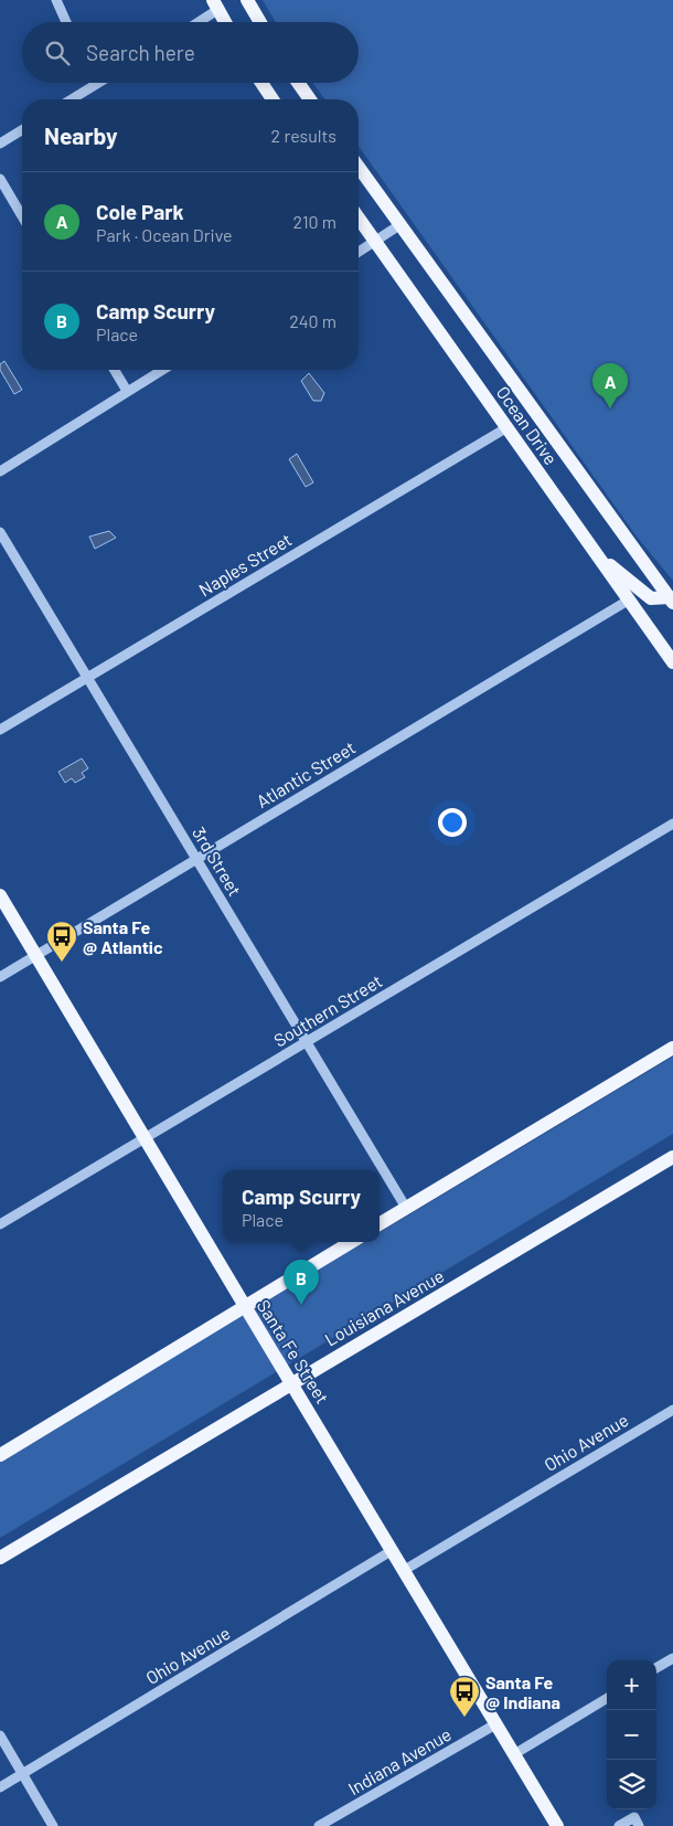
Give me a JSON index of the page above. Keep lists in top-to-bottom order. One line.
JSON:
{"streets":{"main road":["Ocean Drive","Louisiana Avenue","Santa Fe Street"],"street":["Naples Street","Atlantic Street","3rd Street","Southern Street","Ohio Avenue","Indiana Avenue"]},"crossings":[["Ocean Drive","Naples Street"],["Ocean Drive","Atlantic Street"],["Naples Street","3rd Street"],["Atlantic Street","3rd Street"],["Atlantic Street","Santa Fe Street"],["3rd Street","Southern Street"],["Southern Street","Santa Fe Street"],["Louisiana Avenue","Santa Fe Street"],["Santa Fe Street","Ohio Avenue"],["Santa Fe Street","Indiana Avenue"]],"places":{"bus stop":["Santa Fe @ Atlantic","Santa Fe @ Indiana"]},"page":{"search":"Search here","heading":["Nearby","2 results"],"list":[{"mark":"A","name":"Cole Park","note":"Park · Ocean Drive","value":"210 m"},{"mark":"B","name":"Camp Scurry","note":"Place","value":"240 m"}],"pins":["A","B"],"popup":["Camp Scurry","Place"],"map_buttons":["+","−"]}}
